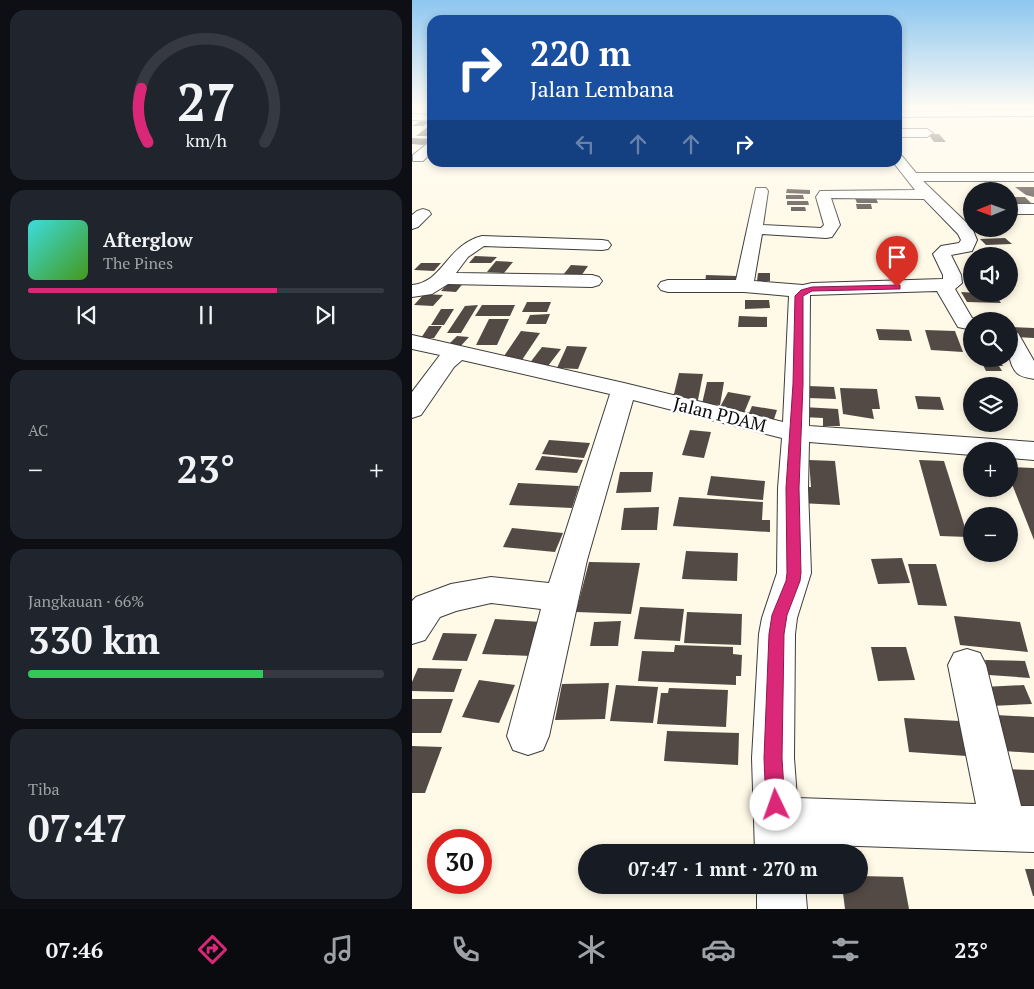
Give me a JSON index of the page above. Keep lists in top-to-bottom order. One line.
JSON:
{"streets":{"street":["Jalan PDAM"]},"north":"left","page":{"turn":["220 m","Jalan Lembana"],"map_buttons":["+","−"],"song":["Afterglow","The Pines"],"tile":["AC",["Jangkauan · 66%","330 km"],["Tiba","07:47"]],"heat":["−","23°","+"],"limit":"30","trip":"07:47 · 1 mnt · 270 m","tabs":["07:46","23°"],"gauge":["27","km/h"]}}
